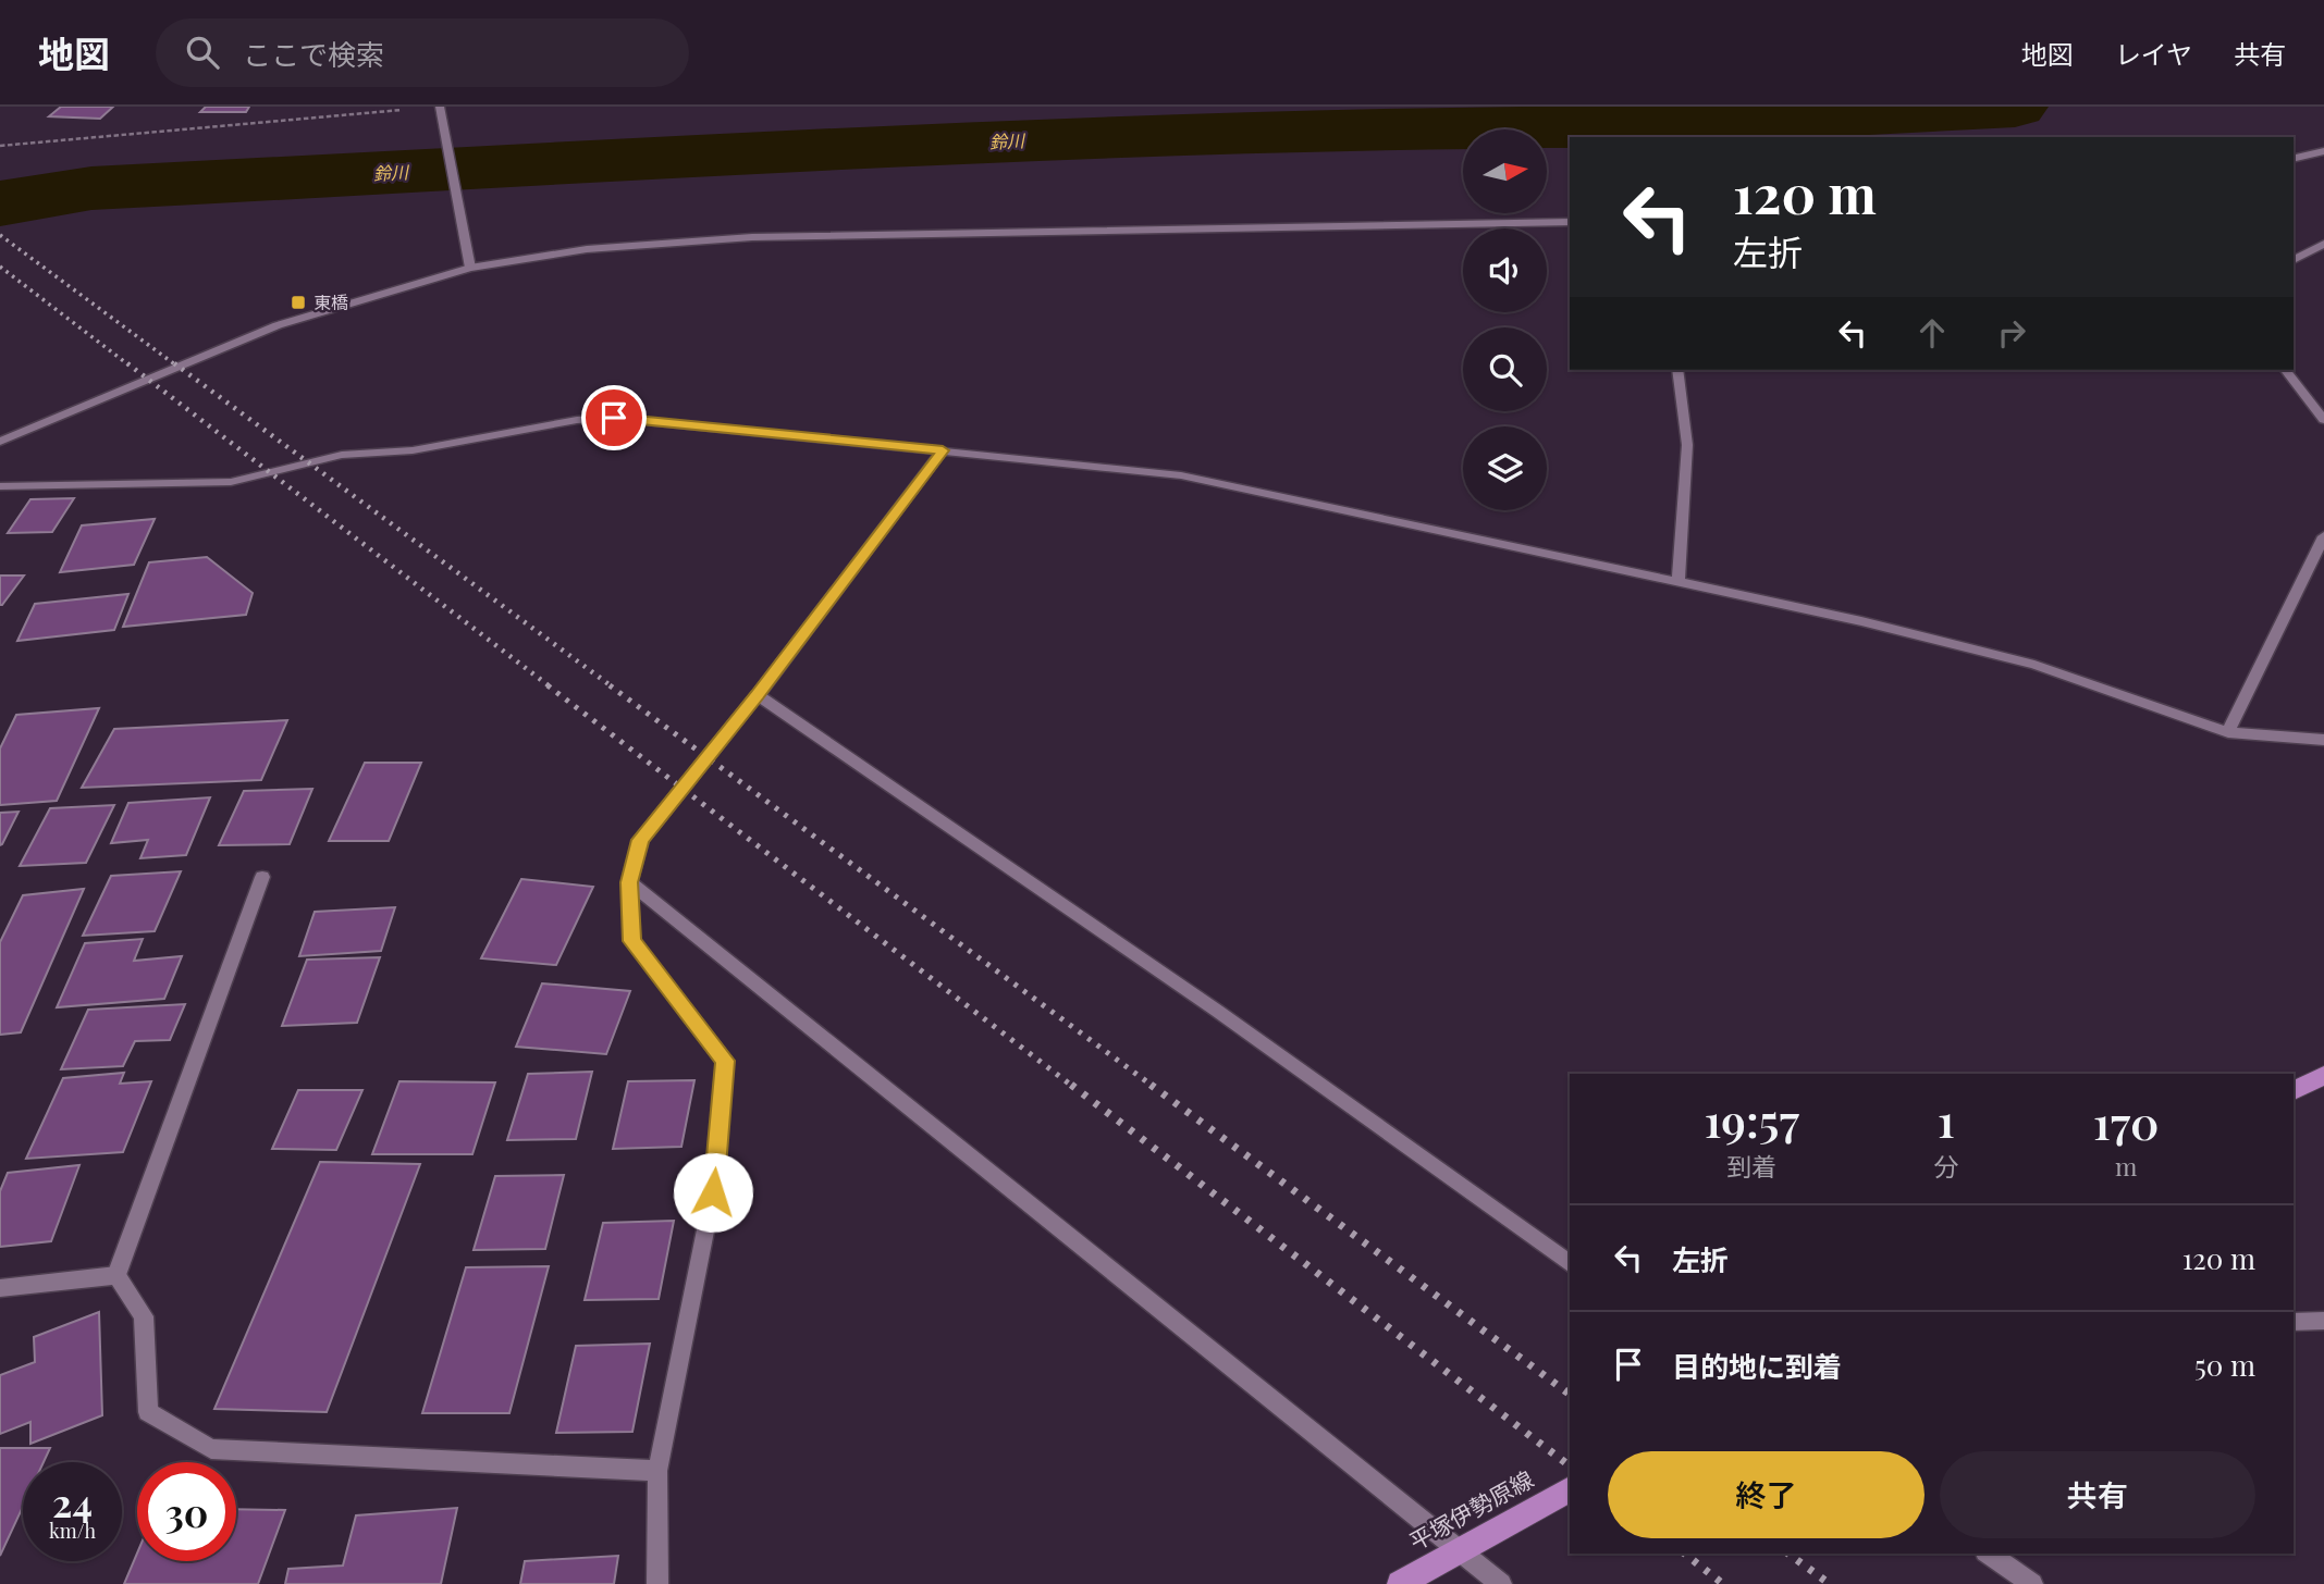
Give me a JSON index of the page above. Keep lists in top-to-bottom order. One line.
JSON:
{"streets":{"main road":["平塚伊勢原線"]},"water":["鈴川"],"places":{"transit":["東橋"]},"north":"right","page":{"header":"地図","search":"ここで検索","nav":["地図","レイヤ","共有"],"turn":["120 m","左折"],"eta":["19:57","到着","1","分","170","m"],"list":[{"name":"左折","value":"120 m"},{"name":"目的地に到着","value":"50 m"}],"buttons":["終了","共有"],"speed":"24 km/h","limit":"30"}}
